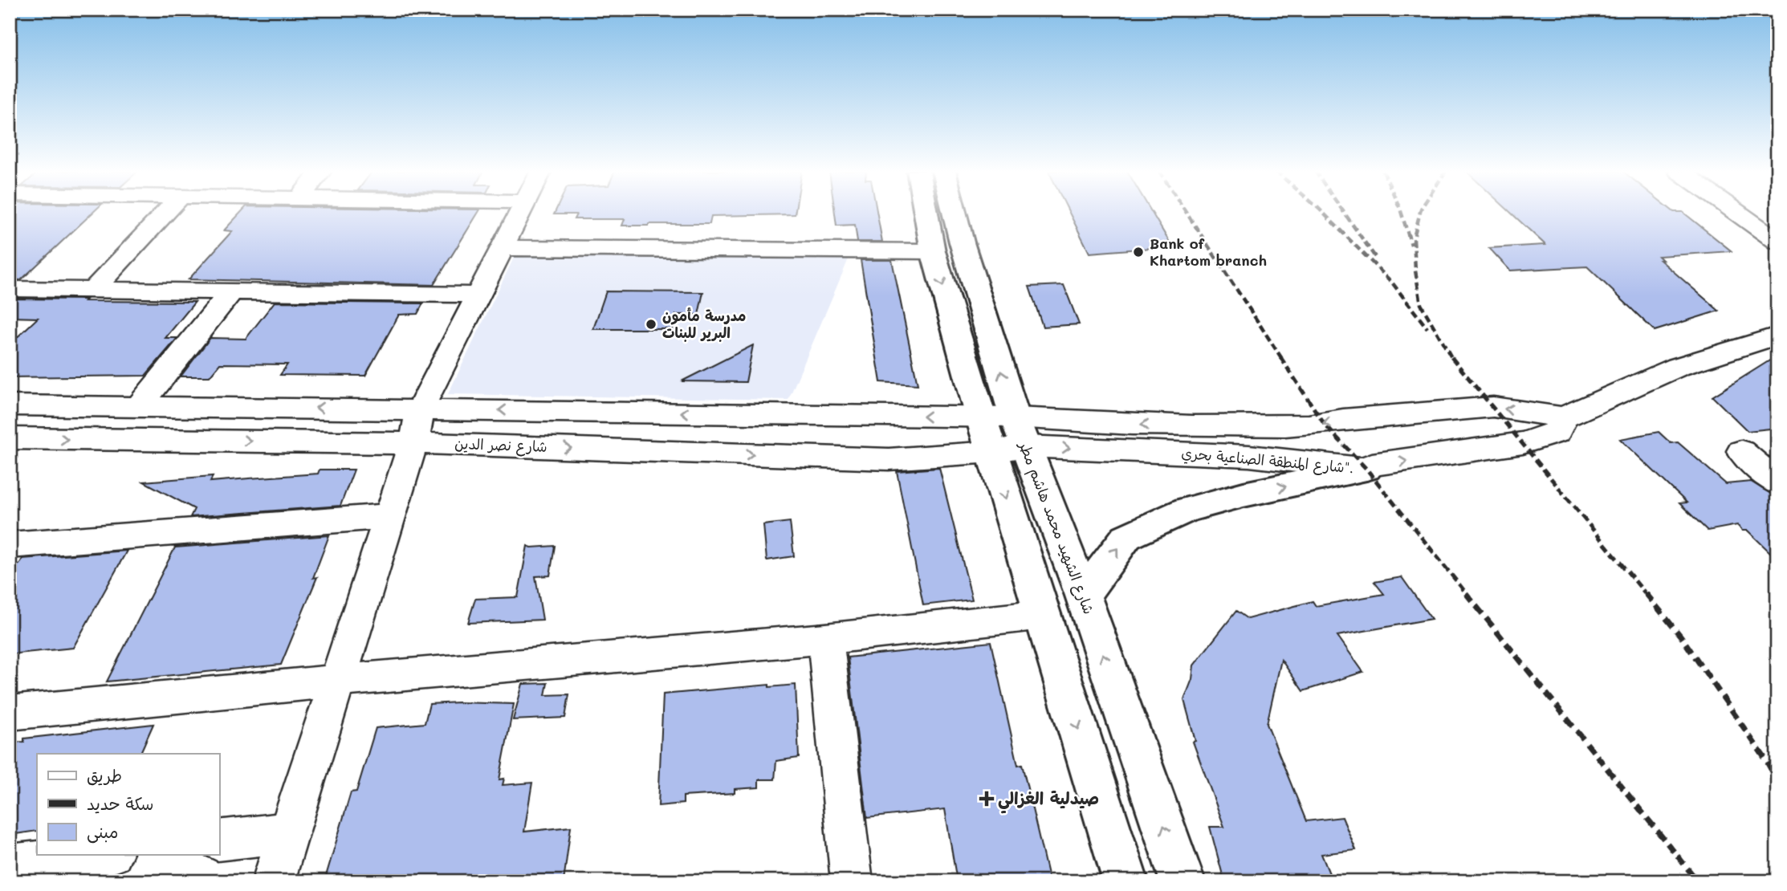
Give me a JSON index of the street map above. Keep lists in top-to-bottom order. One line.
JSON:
{"streets":{"main road":["شارع الشهيد محمد هاشم مطر"],"street":["شارع نصر الدين","شارع المنطقة الصناعية بحري\"."]},"crossings":[["شارع نصر الدين","شارع المنطقة الصناعية بحري\"."],["شارع المنطقة الصناعية بحري\".","شارع الشهيد محمد هاشم مطر"]],"places":{"other":["Bank of Khartom branch","مدرسة مأمون البرير للبنات"],"health":["صيدلية الغزالي"]},"legend":["طريق","سكة حديد","مبنى"]}
